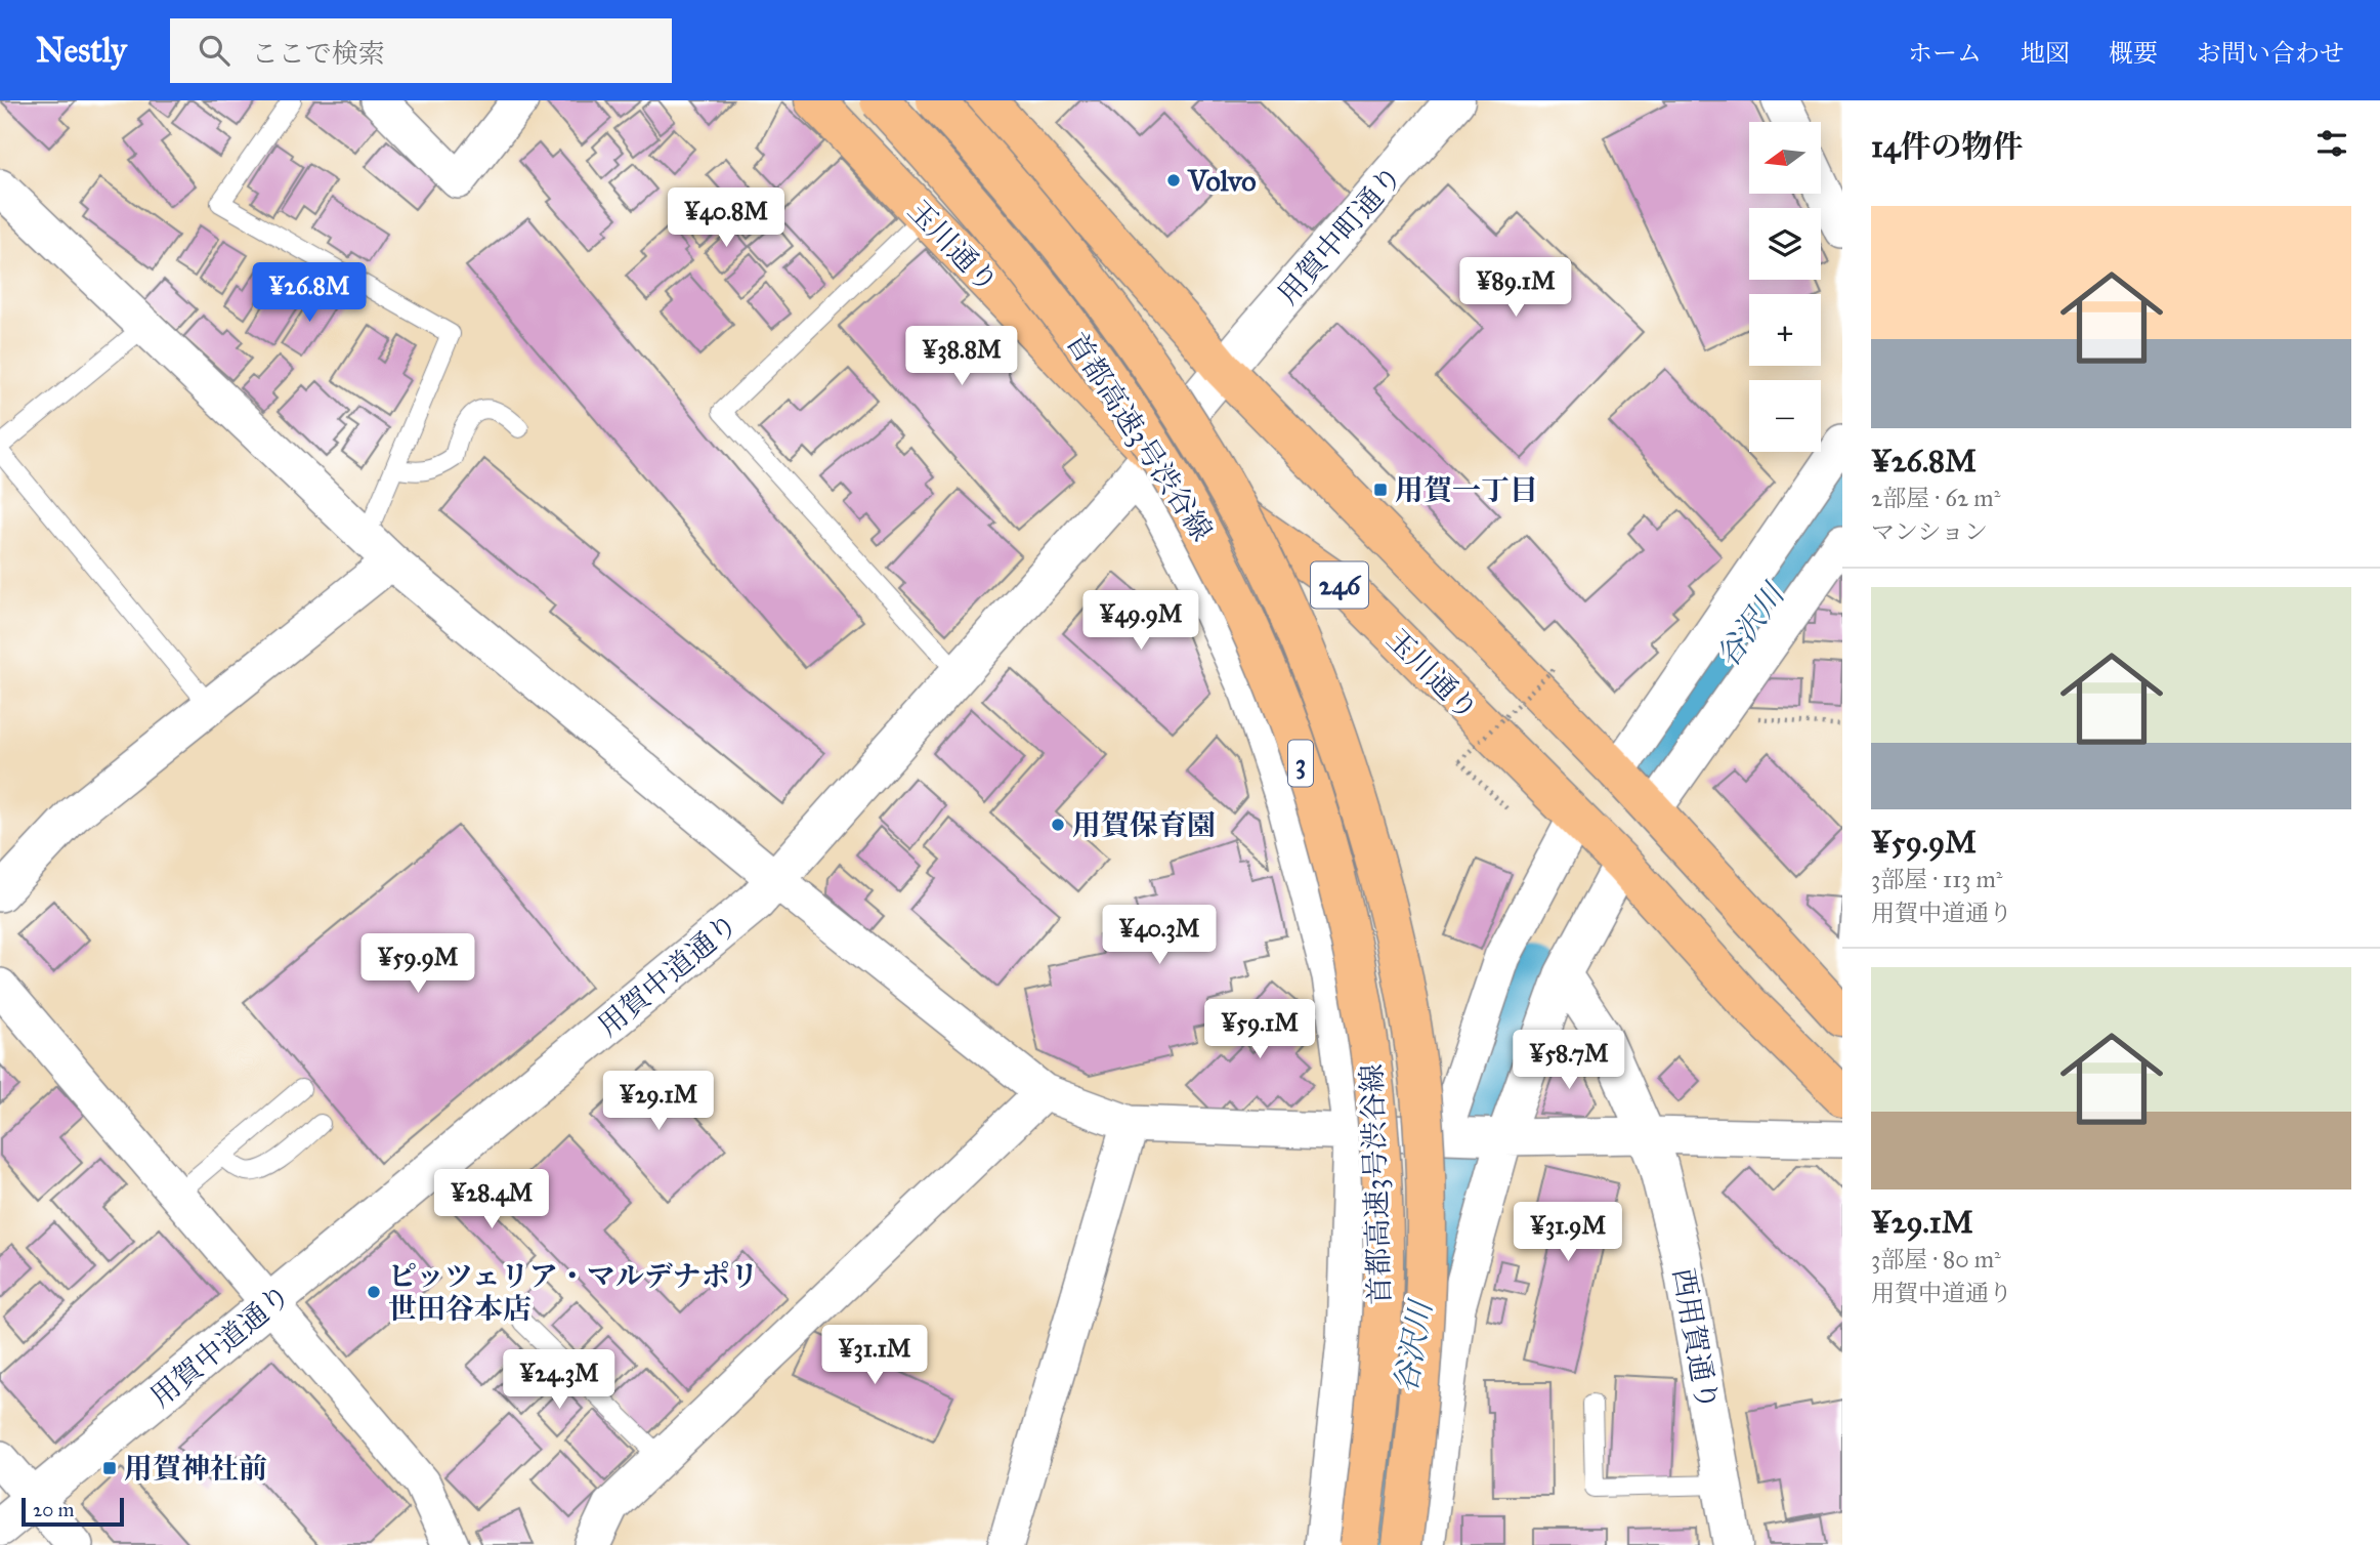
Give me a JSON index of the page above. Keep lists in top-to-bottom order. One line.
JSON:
{"streets":{"highway":["玉川通り","首都高速3号渋谷線","246","3"],"street":["用賀中町通り","用賀中道通り","西用賀通り"]},"crossings":[["用賀中町通り","246"],["用賀中町通り","用賀中道通り"],["玉川通り","用賀中道通り"],["246","用賀中道通り"]],"water":["谷沢川"],"places":{"other":["Volvo","用賀保育園","ピッツェリア・マルデナポリ 世田谷本店"],"transit":["用賀一丁目","用賀神社前"]},"scale_bar":"20 m","north":"left","page":{"header":"Nestly","search":"ここで検索","nav":["ホーム","地図","概要","お問い合わせ"],"heading":"14件の物件","map_buttons":["+","−"],"list":[{"name":"¥26.8M","note":"2部屋 · 62 m² · マンション"},{"name":"¥59.9M","note":"3部屋 · 113 m² · 用賀中道通り"},{"name":"¥29.1M","note":"3部屋 · 80 m² · 用賀中道通り"}],"price":["¥40.8M","¥89.1M","¥26.8M","¥38.8M","¥49.9M","¥40.3M","¥59.9M","¥59.1M","¥58.7M","¥29.1M","¥28.4M","¥31.9M","¥31.1M","¥24.3M"],"scale":"20 m"}}
